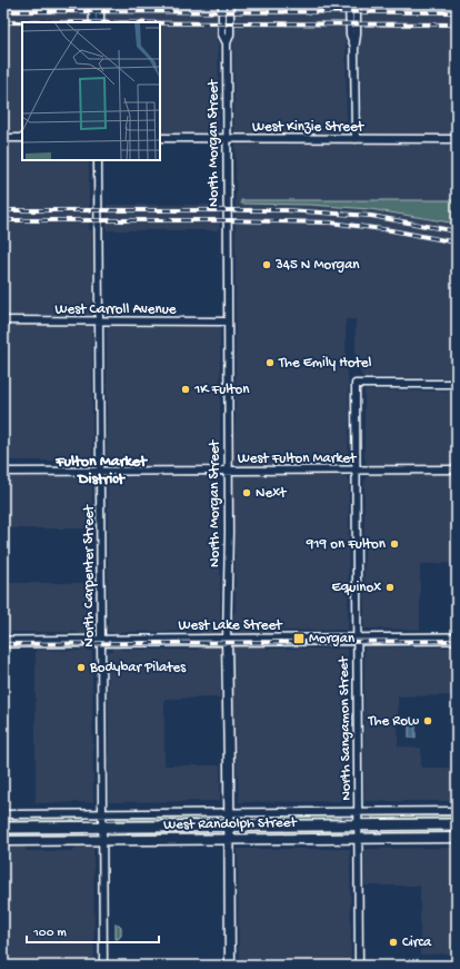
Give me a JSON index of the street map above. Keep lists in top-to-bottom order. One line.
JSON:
{"streets":{"main road":["West Lake Street","West Randolph Street"],"street":["West Kinzie Street","North Morgan Street","West Carroll Avenue","West Fulton Market","North Carpenter Street","North Sangamon Street"]},"crossings":[["West Kinzie Street","North Morgan Street"],["North Morgan Street","West Carroll Avenue"],["North Morgan Street","West Fulton Market"],["North Morgan Street","West Lake Street"],["North Morgan Street","West Randolph Street"],["West Carroll Avenue","North Carpenter Street"],["West Fulton Market","North Carpenter Street"],["West Fulton Market","North Sangamon Street"],["North Carpenter Street","West Lake Street"],["North Carpenter Street","West Randolph Street"],["West Lake Street","North Sangamon Street"],["North Sangamon Street","West Randolph Street"]],"districts":["Fulton Market District"],"places":{"other":["345 N Morgan","The Emily Hotel","1K Fulton","Next","919 on Fulton","Equinox","Bodybar Pilates","The Row","Circa"],"transit":["Morgan"]},"scale_bar":"100 m"}
